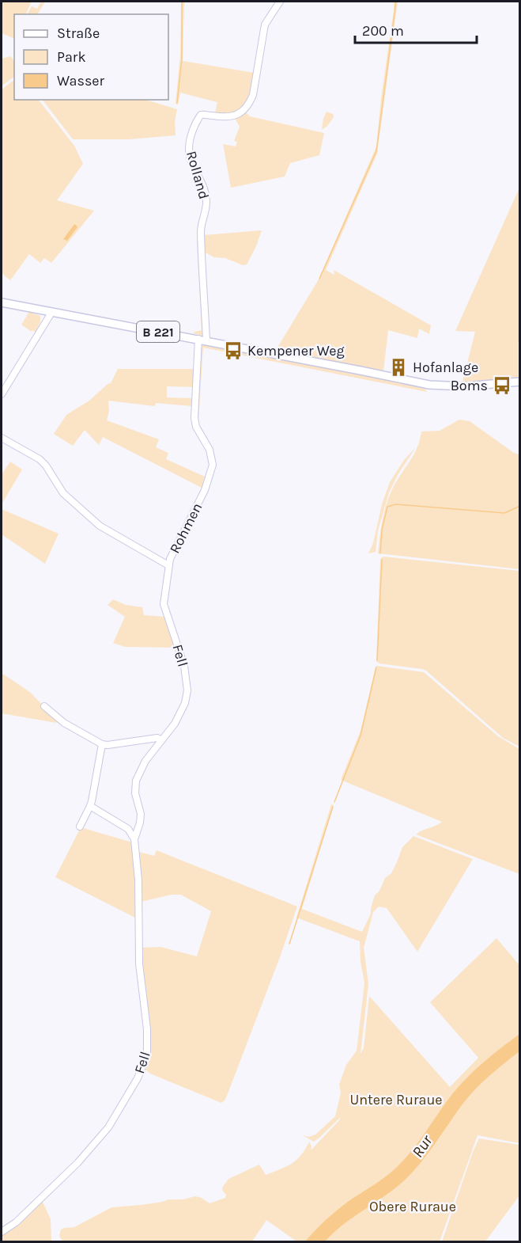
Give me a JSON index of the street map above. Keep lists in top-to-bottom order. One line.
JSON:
{"streets":{"main road":["B 221"],"street":["Rolland","Rohmen","Fell"]},"crossings":[["Rolland","B 221"],["B 221","Rohmen"],["Rohmen","Fell"]],"water":["Rur"],"parks":["Untere Ruraue","Obere Ruraue"],"places":{"bus stop":["Kempener Weg","Boms"],"building":["Hofanlage"]},"legend":["Straße","Park","Wasser"],"scale_bar":"200 m"}
